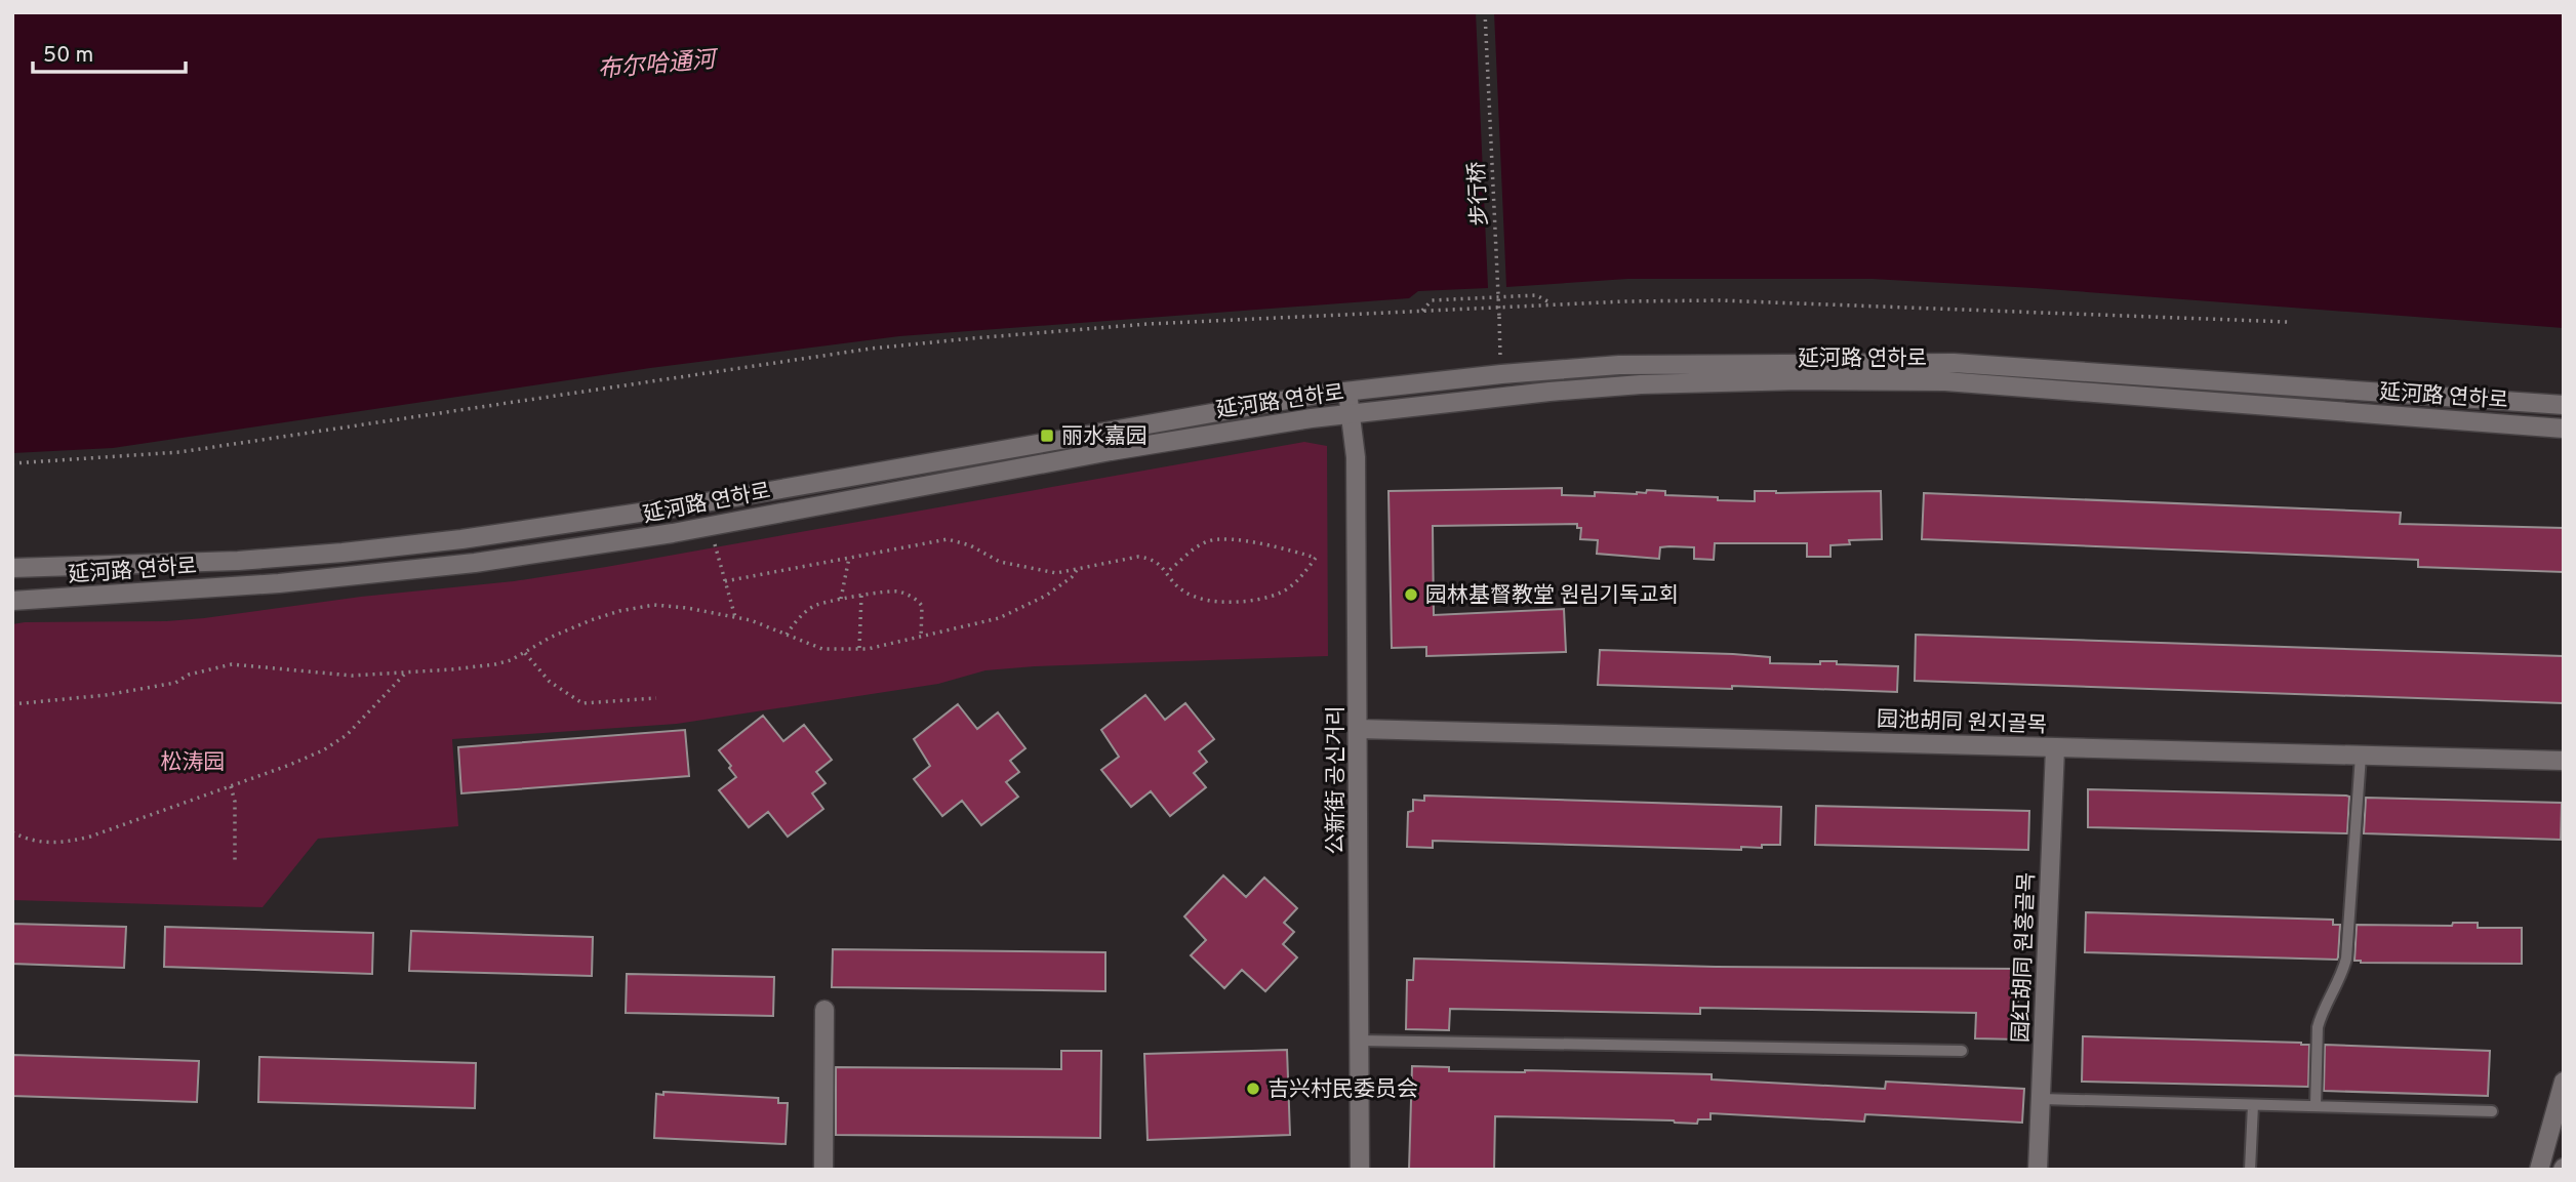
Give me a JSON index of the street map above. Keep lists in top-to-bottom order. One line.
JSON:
{"streets":{"main road":["延河路 연하로","园池胡同 원지골목","公新街 공신거리","园红胡同 원홍골목"],"path":["步行桥"]},"crossings":[["步行桥","延河路 연하로"],["延河路 연하로","公新街 공신거리"],["园池胡同 원지골목","公新街 공신거리"],["园池胡同 원지골목","园红胡同 원홍골목"]],"water":["布尔哈通河"],"parks":["松涛园"],"places":{"transit":["丽水嘉园"],"other":["园林基督教堂 원림기독교회","吉兴村民委员会"]},"scale_bar":"50 m"}
